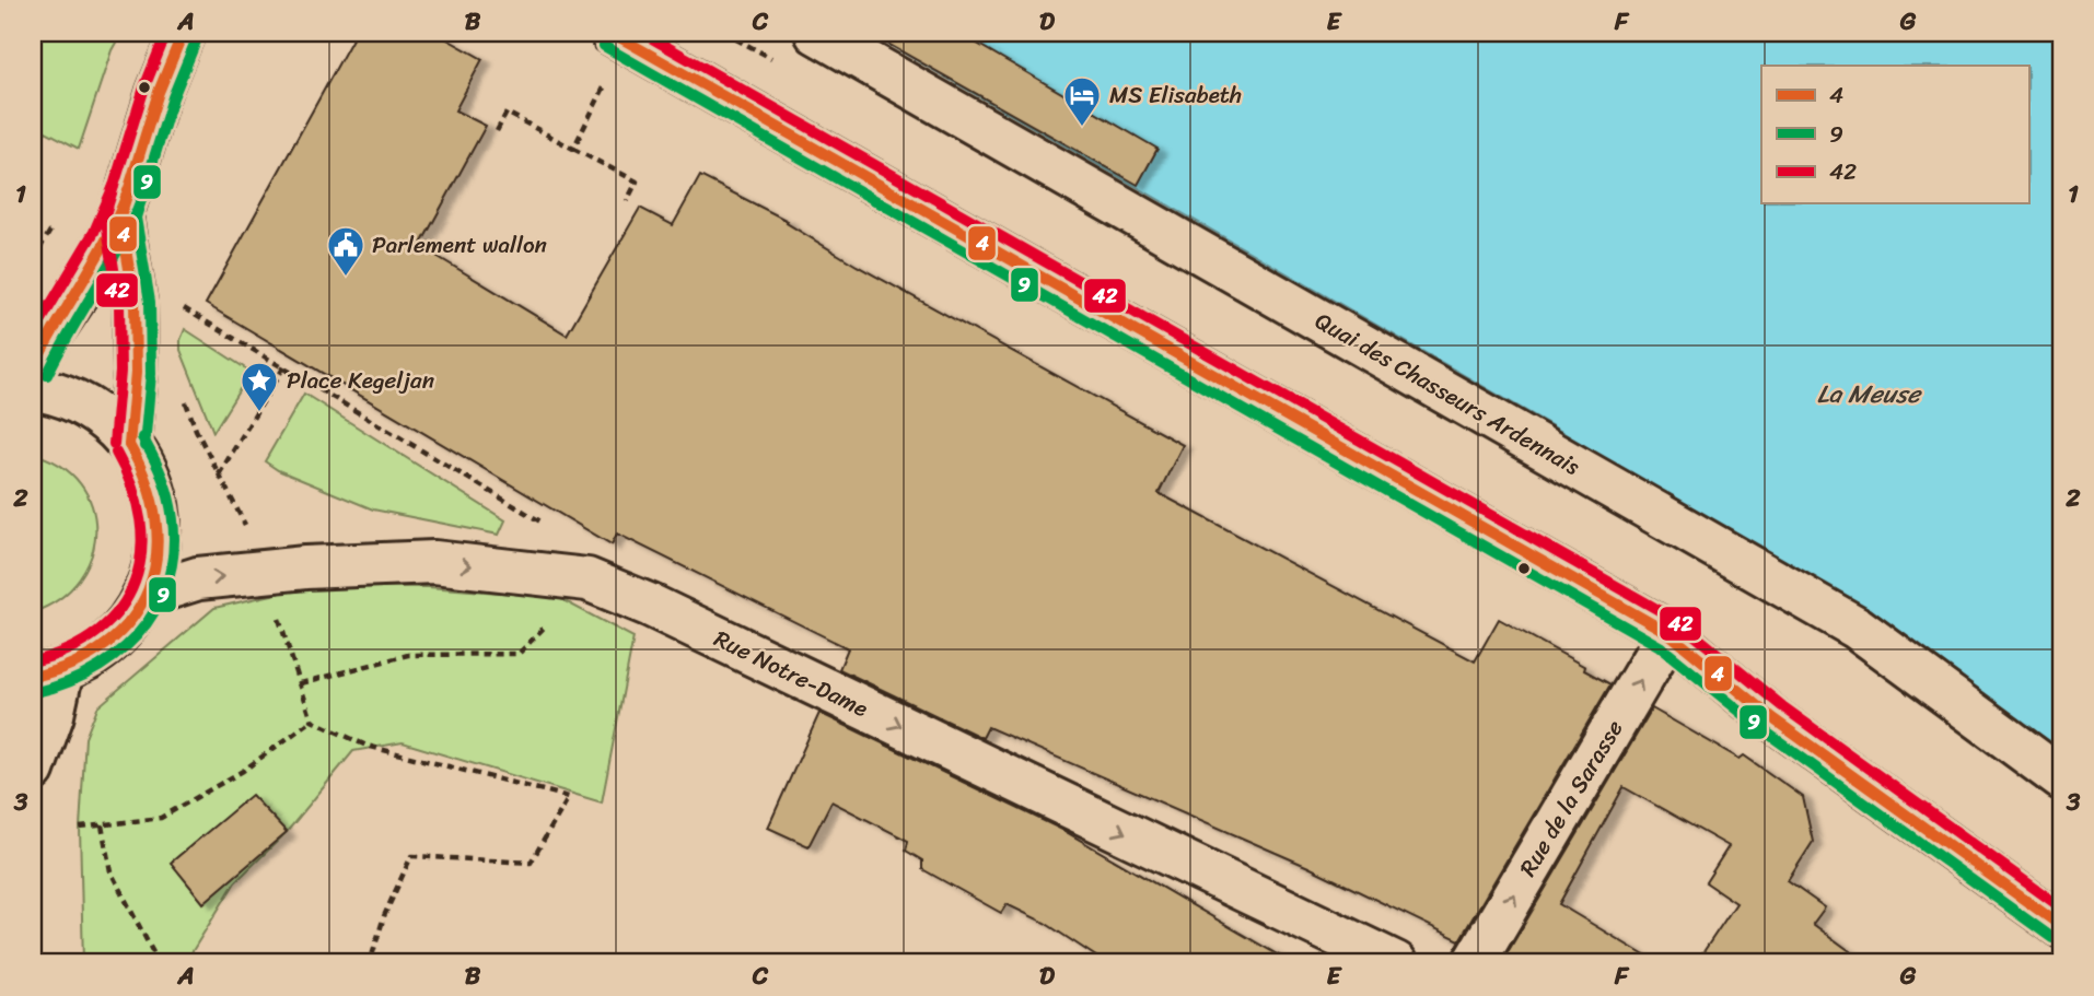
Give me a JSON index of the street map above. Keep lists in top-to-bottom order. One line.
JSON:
{"streets":{"main road":["Quai des Chasseurs Ardennais","Rue Notre-Dame","Rue de la Sarasse"]},"one_way":["Rue Notre-Dame","Rue de la Sarasse"],"water":["La Meuse"],"places":{"hotel":["MS Elisabeth"],"public building":["Parlement wallon"],"place":["Place Kegeljan"]},"lines":["transit line 4","transit line 42","transit line 9"],"legend":["4","9","42"],"grid":{"columns":["A","B","C","D","E","F","G"],"rows":["1","2","3"]}}
